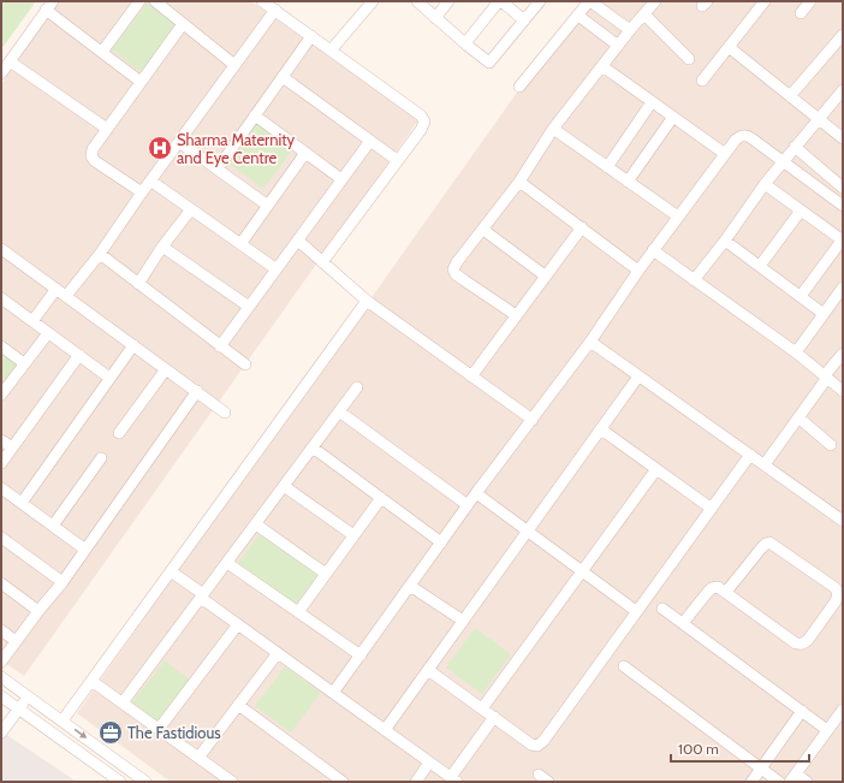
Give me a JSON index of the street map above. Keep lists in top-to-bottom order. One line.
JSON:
{"places":{"hospital":["Sharma Maternity and Eye Centre"],"office":["The Fastidious"]},"scale_bar":"100 m"}
